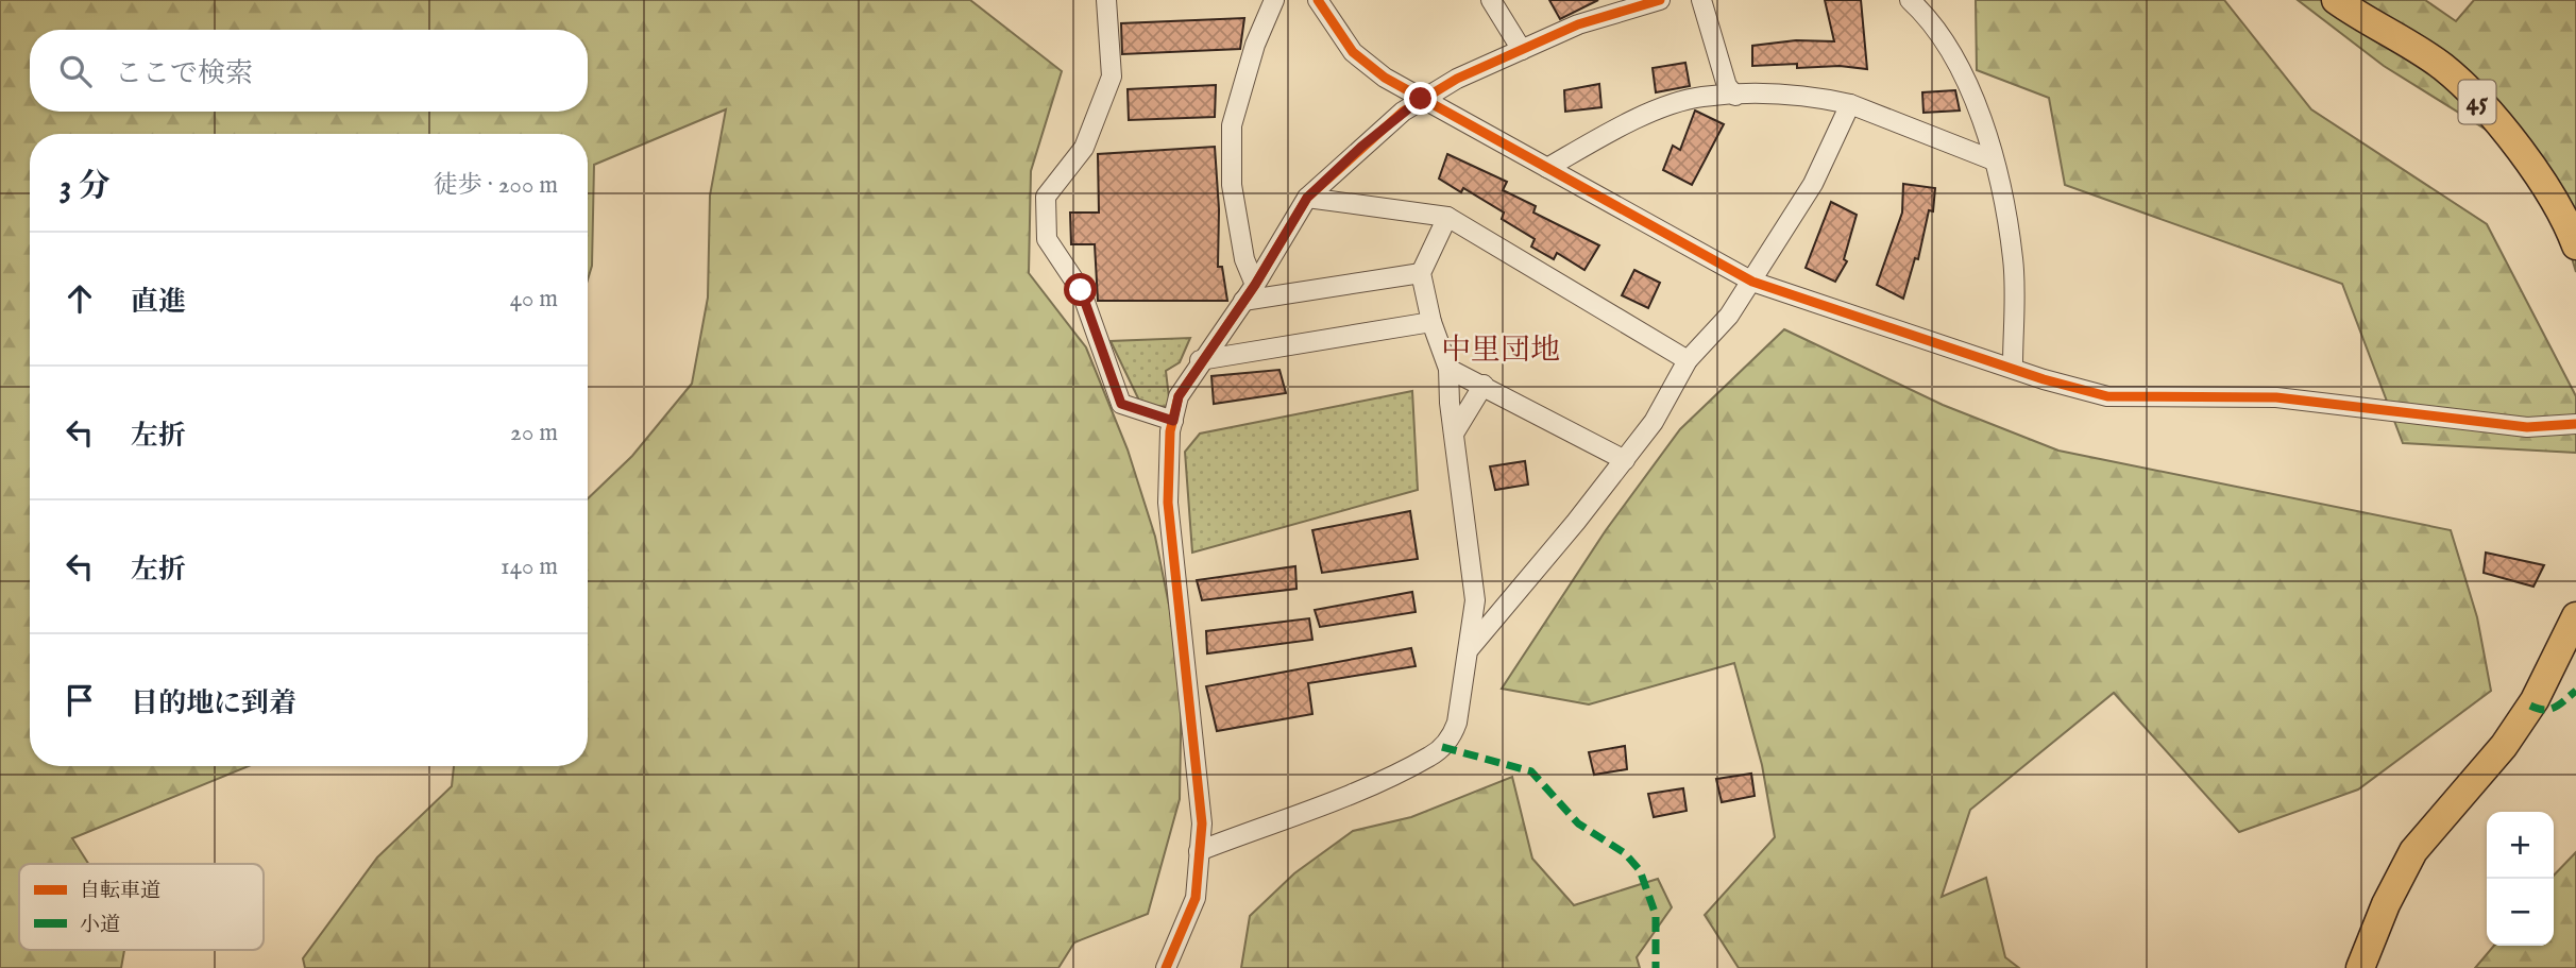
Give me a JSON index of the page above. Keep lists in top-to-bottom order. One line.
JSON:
{"streets":{"highway":["45"]},"districts":["中里団地"],"legend":["自転車道","小道"],"page":{"search":"ここで検索","heading":["3 分","徒歩 · 200 m"],"list":[["直進","40 m"],["左折","20 m"],["左折","140 m"],"目的地に到着"],"map_buttons":["+","−"]}}
